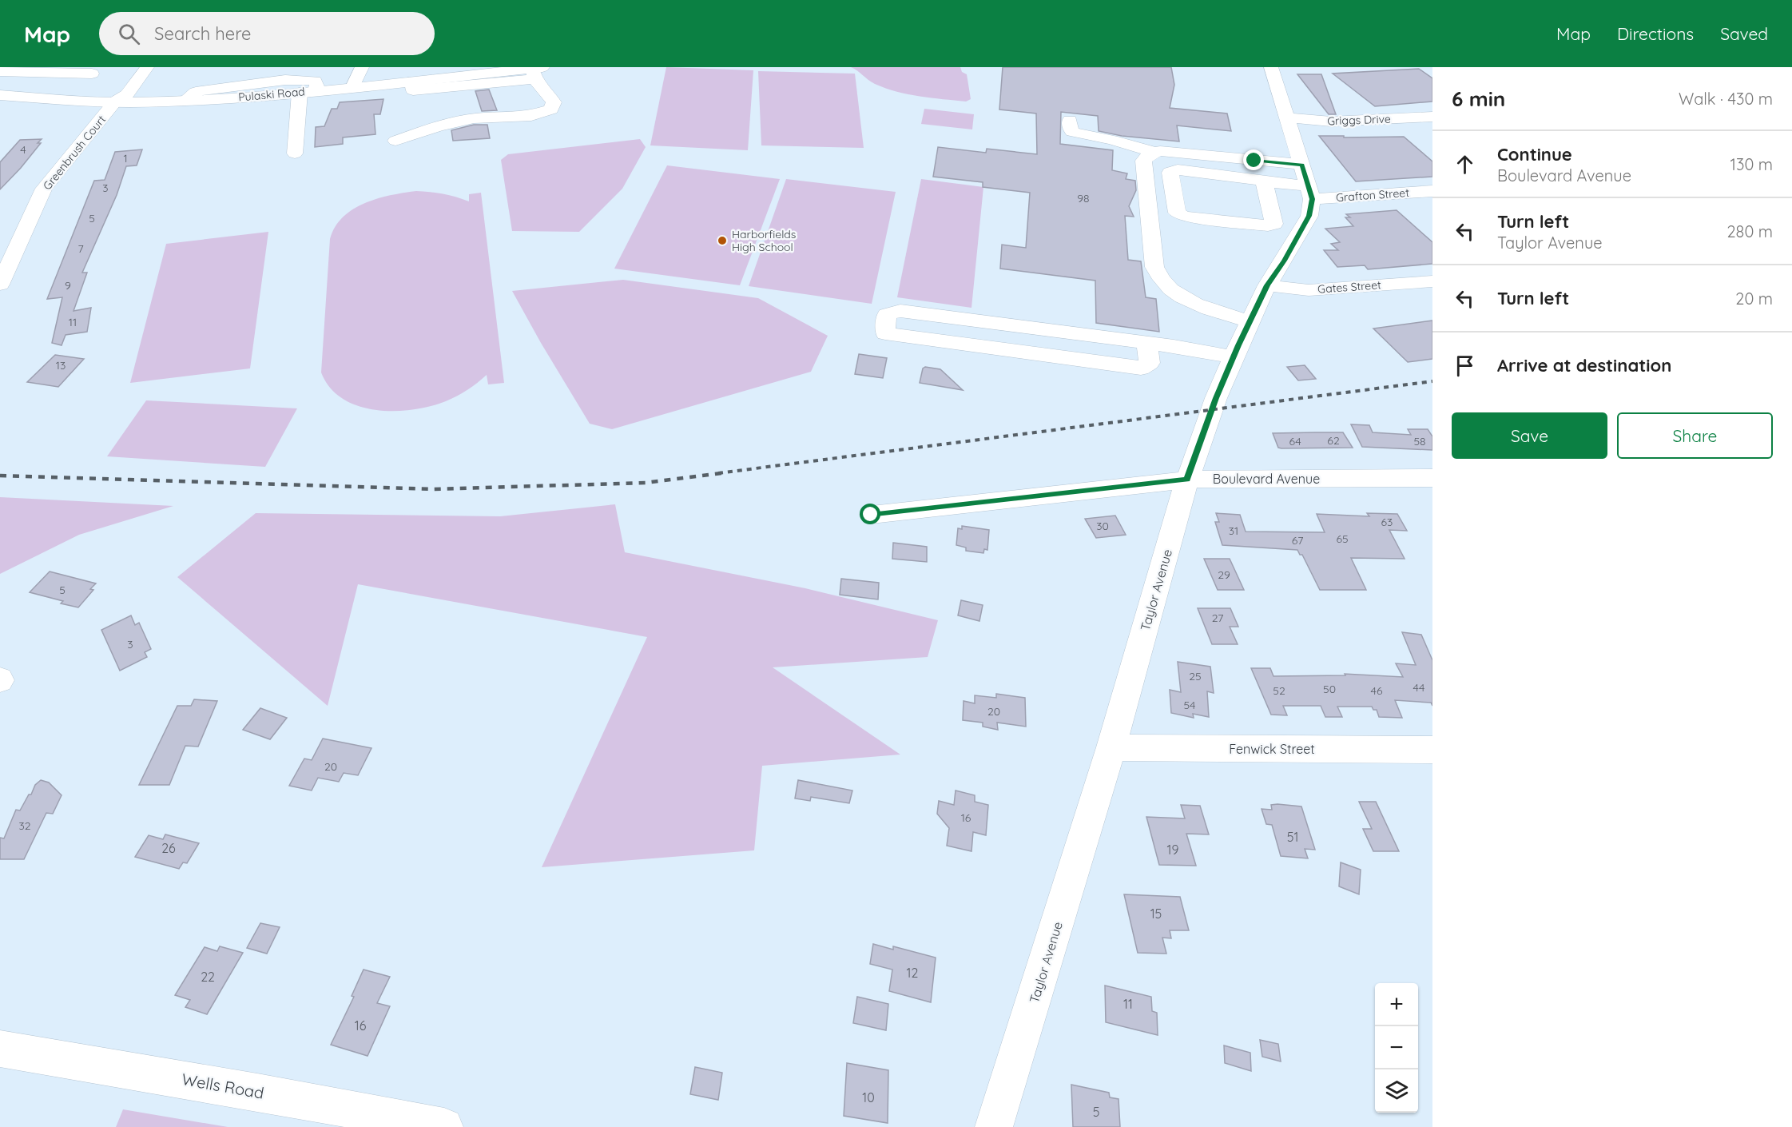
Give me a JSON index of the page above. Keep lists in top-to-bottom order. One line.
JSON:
{"streets":{"street":["Pulaski Road","Griggs Drive","Greenbrush Court","Grafton Street","Gates Street","Boulevard Avenue","Taylor Avenue","Fenwick Street","Wells Road"]},"crossings":[["Pulaski Road","Greenbrush Court"],["Grafton Street","Taylor Avenue"],["Gates Street","Taylor Avenue"],["Boulevard Avenue","Taylor Avenue"],["Taylor Avenue","Fenwick Street"]],"places":["Harborfields High School"],"house_numbers":["4","1","3","98","5","7","9","11","13","62","64","58","63","30","31","65","67","29","5","27","3","25","44","50","52","46","54","20","20","16","32","51","26","19","15","12","22","11","16","10","5"],"page":{"header":"Map","search":"Search here","nav":["Map","Directions","Saved"],"heading":["6 min","Walk · 430 m"],"list":[["Continue","Boulevard Avenue","130 m"],["Turn left","Taylor Avenue","280 m"],["Turn left","20 m"],"Arrive at destination"],"buttons":["Save","Share"],"map_buttons":["+","−"]}}
